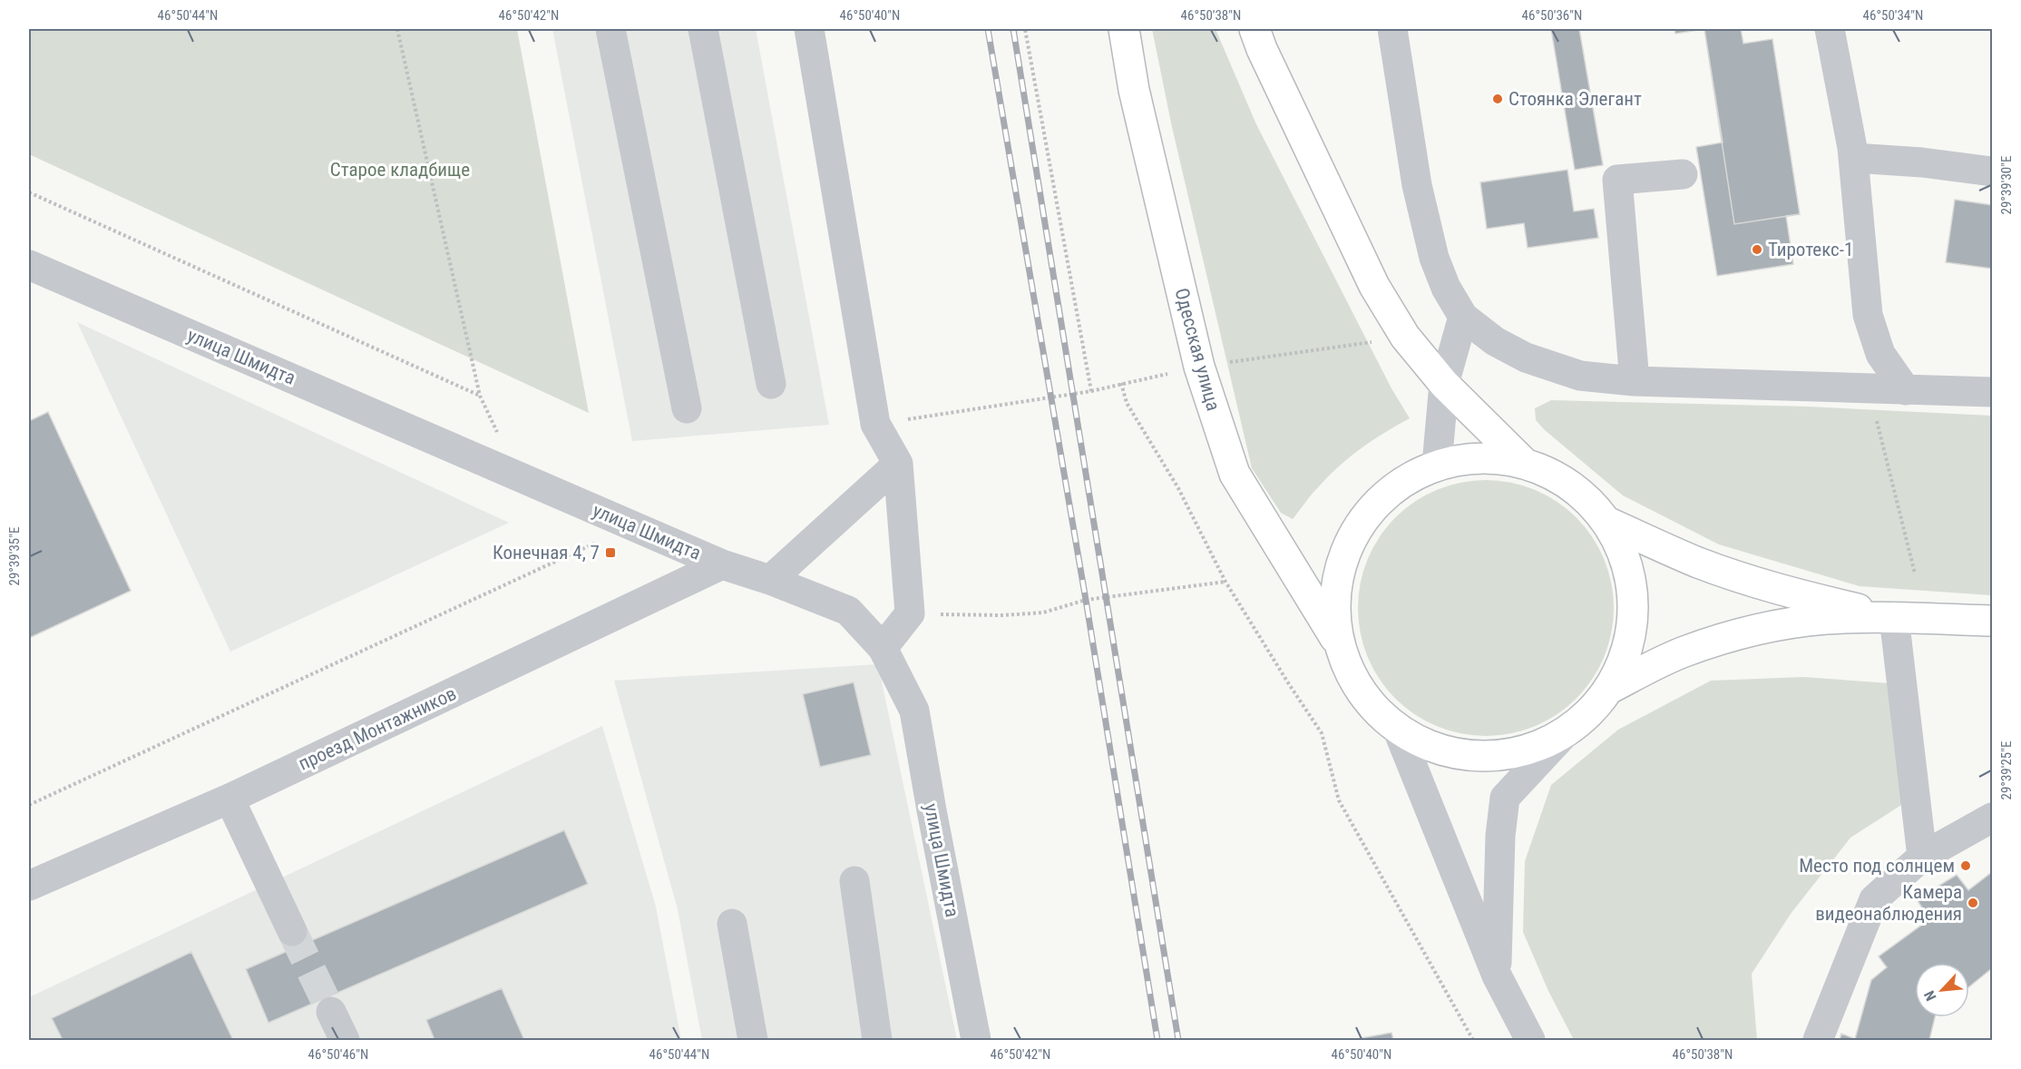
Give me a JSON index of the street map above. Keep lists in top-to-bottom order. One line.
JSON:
{"streets":{"main road":["Одесская улица"],"street":["улица Шмидта","проезд Монтажников"]},"crossings":[["улица Шмидта","проезд Монтажников"]],"parks":["Старое кладбище"],"places":{"other":["Стоянка Элегант","Тиротекс-1","Место под солнцем","Камера видеонаблюдения"],"transit":["Конечная 4, 7"]},"north":"bottom left","coordinates":["46°50'44\"N","46°50'42\"N","46°50'40\"N","46°50'38\"N","46°50'36\"N","46°50'34\"N","29°39'30\"E","29°39'35\"E","29°39'25\"E","46°50'46\"N"]}
